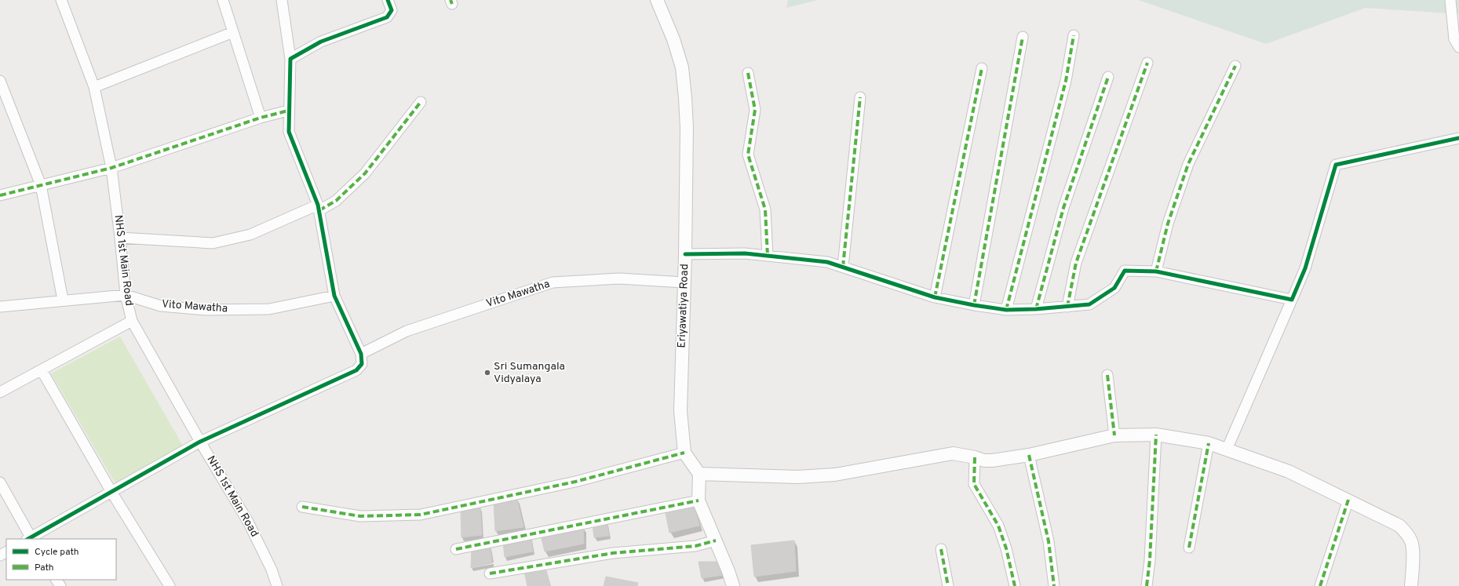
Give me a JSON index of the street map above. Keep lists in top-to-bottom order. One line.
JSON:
{"streets":{"street":["NHS 1st Main Road","Vito Mawatha","Eriyawatiya Road"]},"crossings":[["NHS 1st Main Road","Vito Mawatha"],["Vito Mawatha","Eriyawatiya Road"]],"places":["Sri Sumangala Vidyalaya"],"legend":["Cycle path","Path"]}
